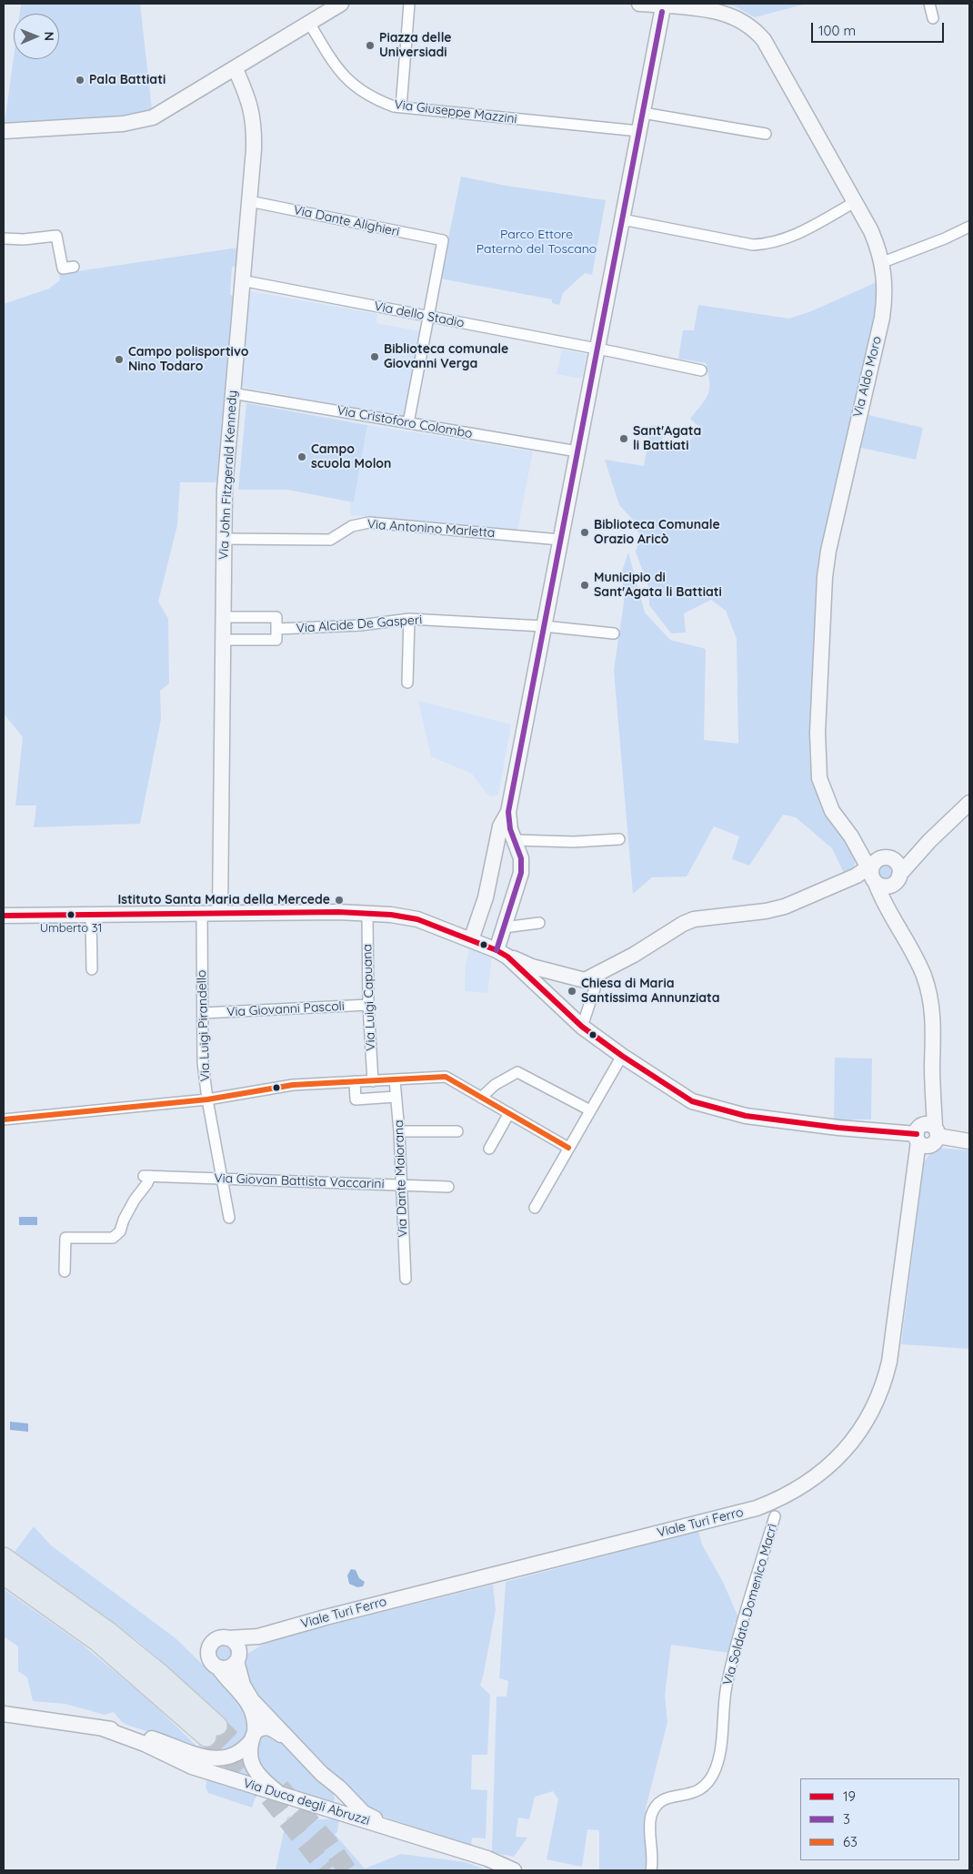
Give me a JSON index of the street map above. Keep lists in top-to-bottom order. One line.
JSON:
{"streets":{"main road":["Via Aldo Moro","Via John Fitzgerald Kennedy","Viale Turi Ferro","Via Duca degli Abruzzi"],"street":["Via Giuseppe Mazzini","Via Dante Alighieri","Via dello Stadio","Via Cristoforo Colombo","Via Antonino Marletta","Via Alcide De Gasperi","Via Luigi Capuana","Via Giovanni Pascoli","Via Luigi Pirandello","Via Dante Maiorana","Via Giovan Battista Vaccarini","Via Soldato Domenico Macrì"]},"crossings":[["Via Dante Alighieri","Via dello Stadio"],["Via Dante Alighieri","Via John Fitzgerald Kennedy"],["Via dello Stadio","Via John Fitzgerald Kennedy"],["Via Cristoforo Colombo","Via John Fitzgerald Kennedy"],["Via John Fitzgerald Kennedy","Via Antonino Marletta"],["Via Luigi Capuana","Via Giovanni Pascoli"],["Via Giovanni Pascoli","Via Luigi Pirandello"],["Via Luigi Pirandello","Via Giovan Battista Vaccarini"],["Via Dante Maiorana","Via Giovan Battista Vaccarini"]],"parks":["Parco Ettore Paternò del Toscano"],"places":["Piazza delle Universiadi","Pala Battiati","Biblioteca comunale Giovanni Verga","Campo polisportivo Nino Todaro","Sant'Agata li Battiati","Campo scuola Molon","Biblioteca Comunale Orazio Aricò","Municipio di Sant'Agata li Battiati","Istituto Santa Maria della Mercede","Umberto 31","Chiesa di Maria Santissima Annunziata"],"lines":["transit line 3","transit line 19","transit line 63"],"legend":["19","3","63"],"scale_bar":"100 m","north":"right"}
